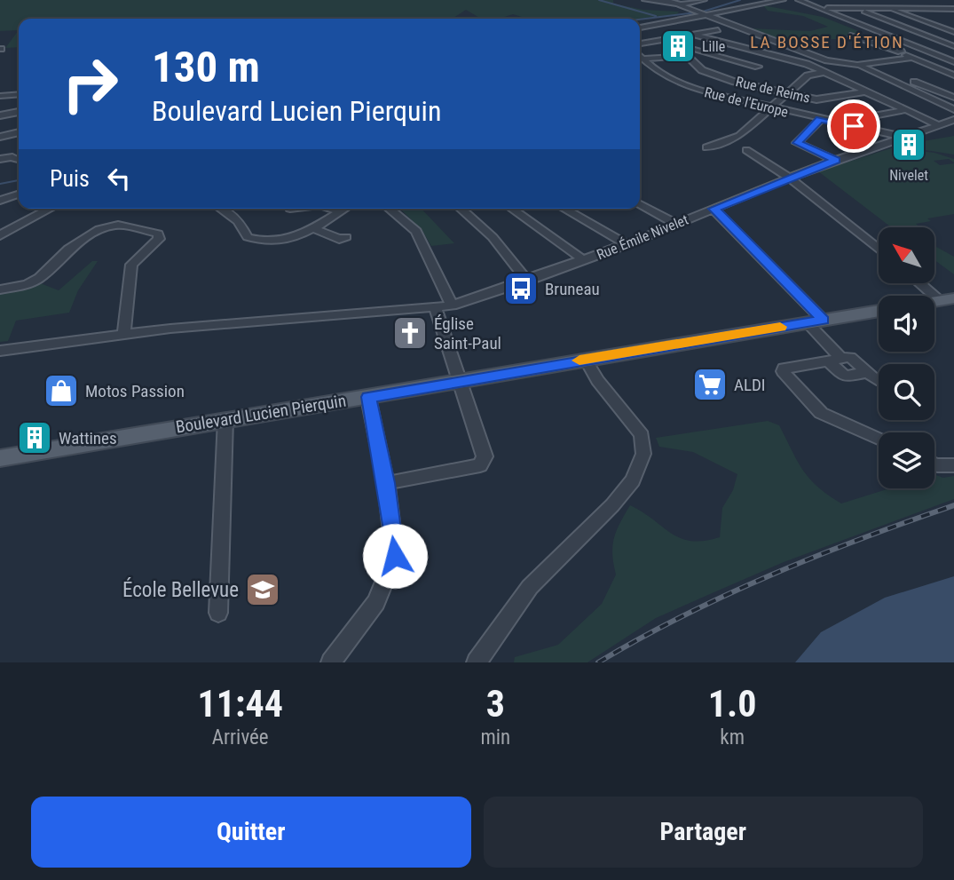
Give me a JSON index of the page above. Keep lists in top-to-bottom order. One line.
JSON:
{"streets":{"main road":["Boulevard Lucien Pierquin"],"street":["Rue de Reims","Rue de l'Europe","Rue Émile Nivelet"]},"crossings":[["Rue de l'Europe","Rue Émile Nivelet"]],"districts":["LA BOSSE D'ÉTION"],"places":{"building":["Lille","Nivelet","Wattines"],"bus stop":["Bruneau"],"church":["Église Saint-Paul"],"supermarket":["ALDI"],"shop":["Motos Passion"],"school or university":["École Bellevue"]},"north":"top left","page":{"turn":["130 m","Boulevard Lucien Pierquin"],"then":"Puis","eta":["11:44","Arrivée","3","min","1.0","km"],"buttons":["Quitter","Partager"]}}
